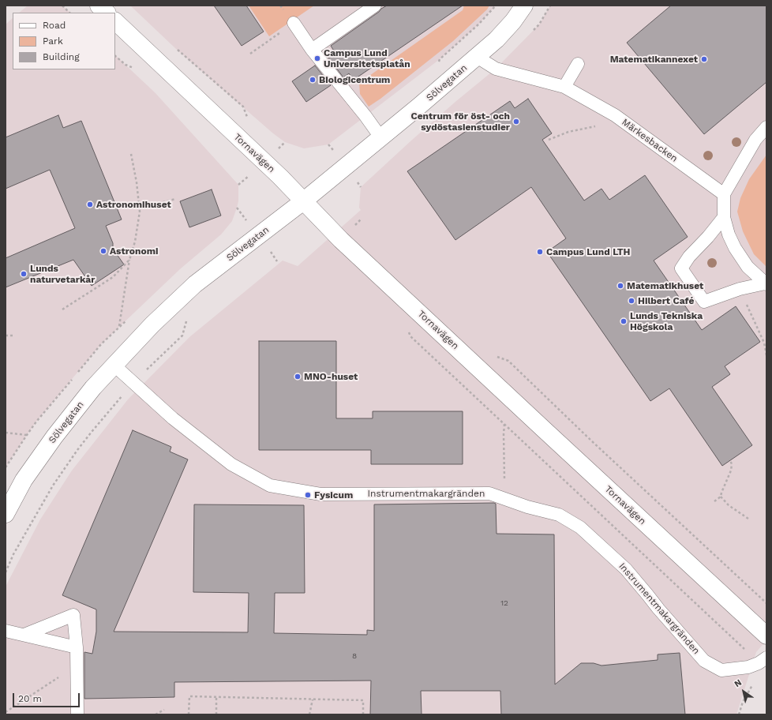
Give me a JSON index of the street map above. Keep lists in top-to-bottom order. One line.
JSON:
{"streets":{"main road":["Sölvegatan","Tornavägen"],"lane":["Märkesbacken","Instrumentmakargränden"]},"crossings":[["Sölvegatan","Märkesbacken"],["Sölvegatan","Tornavägen"],["Sölvegatan","Instrumentmakargränden"]],"places":["Campus Lund Universitetsplatån","Matematikannexet","Biologicentrum","Centrum för öst- och sydöstasienstudier","Astronomihuset","Astronomi","Campus Lund LTH","Lunds naturvetarkår","Matematikhuset","Hilbert Café","Lunds Tekniska Högskola","MNO-huset","Fysicum"],"house_numbers":["12","8"],"legend":["Road","Park","Building"],"scale_bar":"20 m","north":"top left"}
